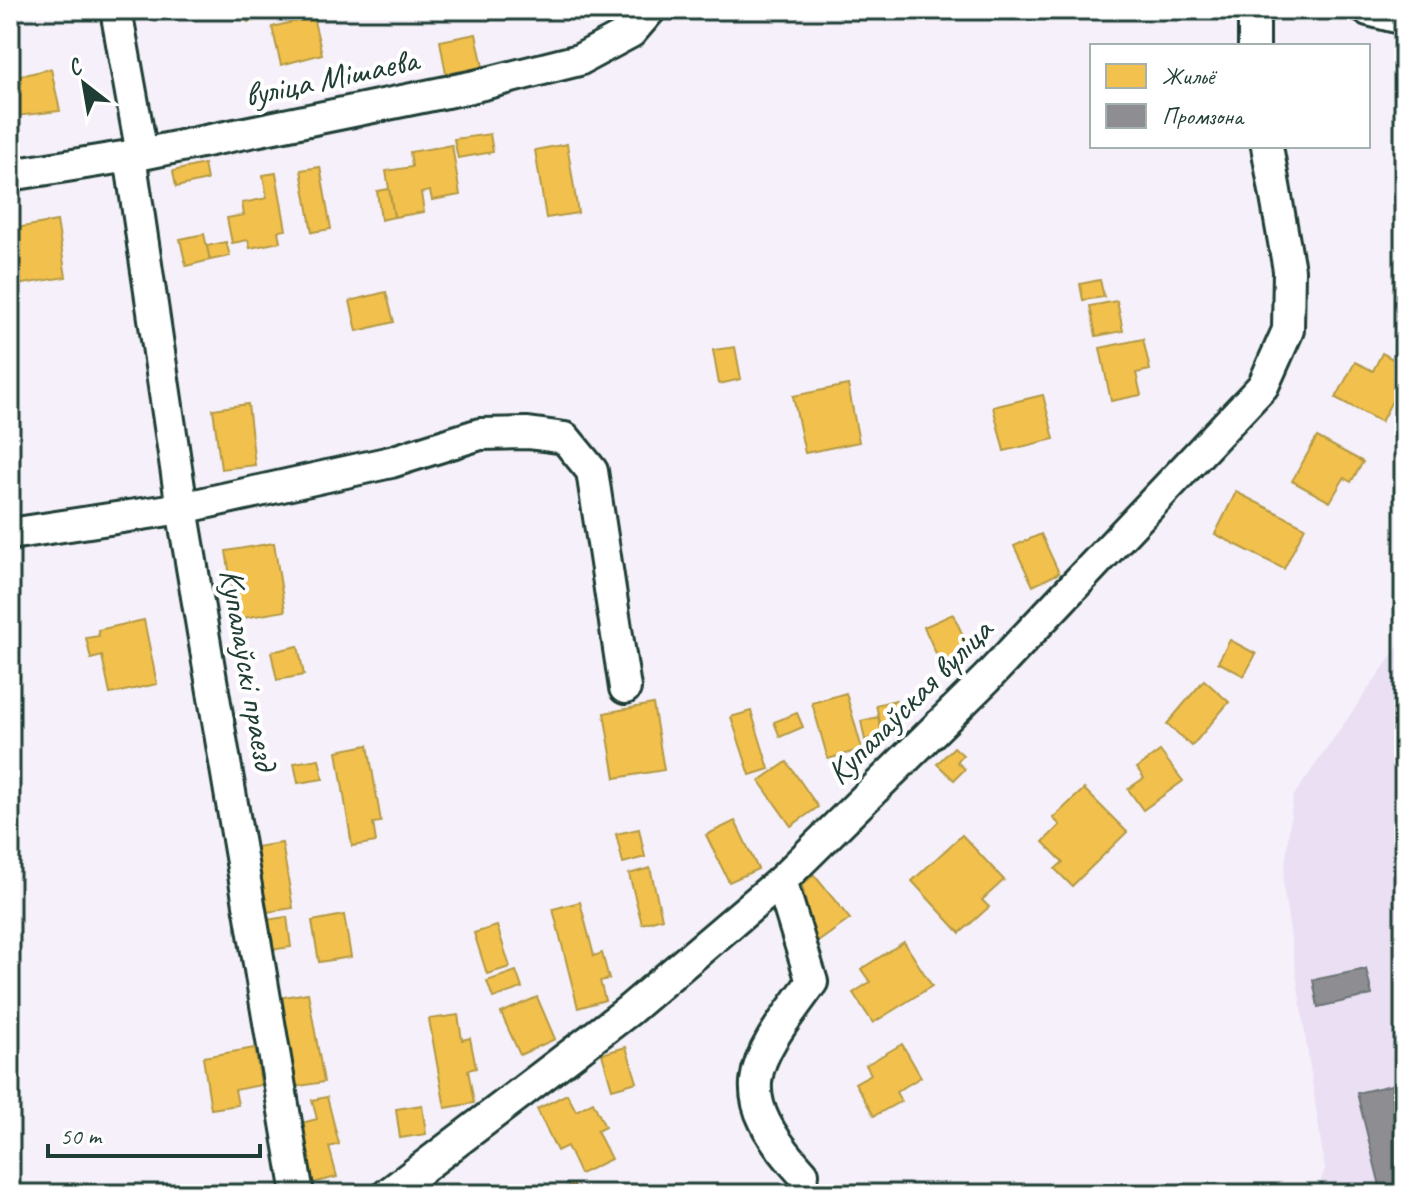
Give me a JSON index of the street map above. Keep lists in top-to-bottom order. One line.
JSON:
{"streets":{"street":["вуліца Мішаева","Купалаўскі праезд","Купалаўская вуліца"]},"crossings":[["вуліца Мішаева","Купалаўскі праезд"]],"legend":["Жильё","Промзона"],"scale_bar":"50 m","north":"top left"}
